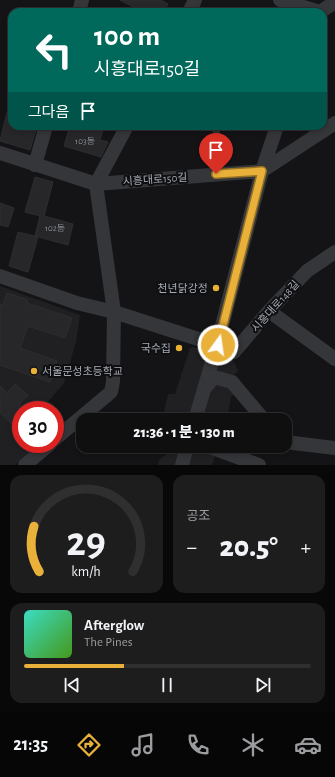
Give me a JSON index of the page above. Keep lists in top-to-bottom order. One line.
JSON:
{"streets":{"street":["시흥대로150길","시흥대로148길"]},"places":["천년닭강정","국수집","서울문성초등학교"],"house_numbers":["103동","102동"],"page":{"turn":["100 m","시흥대로150길"],"then":"그다음","limit":"30","trip":"21:36 · 1 분 · 130 m","tile":"공조","heat":["−","20.5°","+"],"song":["Afterglow","The Pines"],"tabs":"21:35","gauge":["29","km/h"]}}
